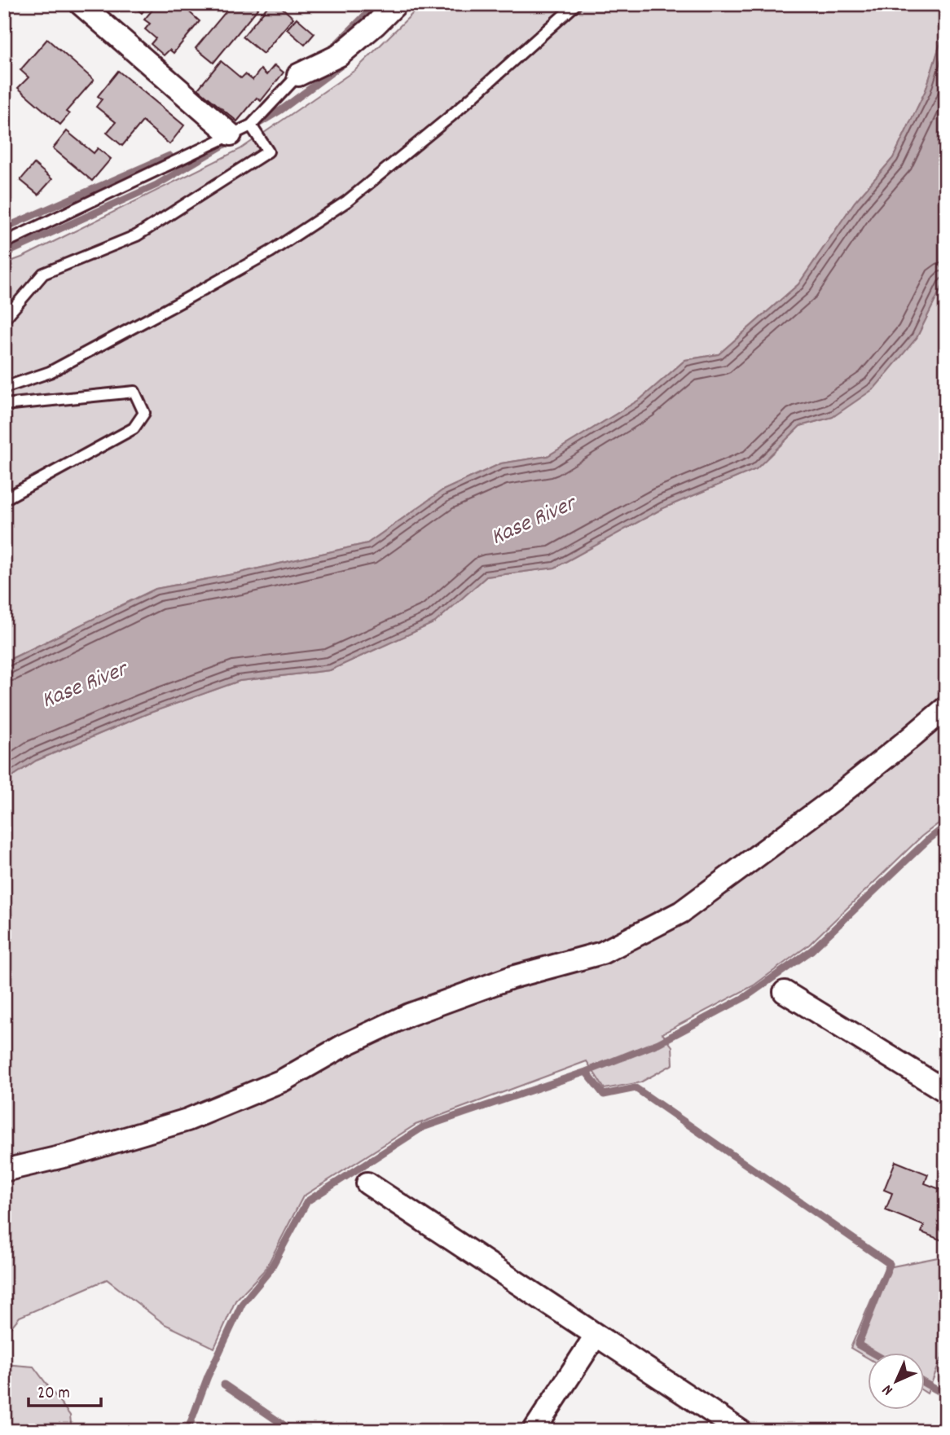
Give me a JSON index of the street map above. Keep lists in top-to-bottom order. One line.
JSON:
{"water":["Kase River"],"scale_bar":"20 m","north":"bottom left"}
